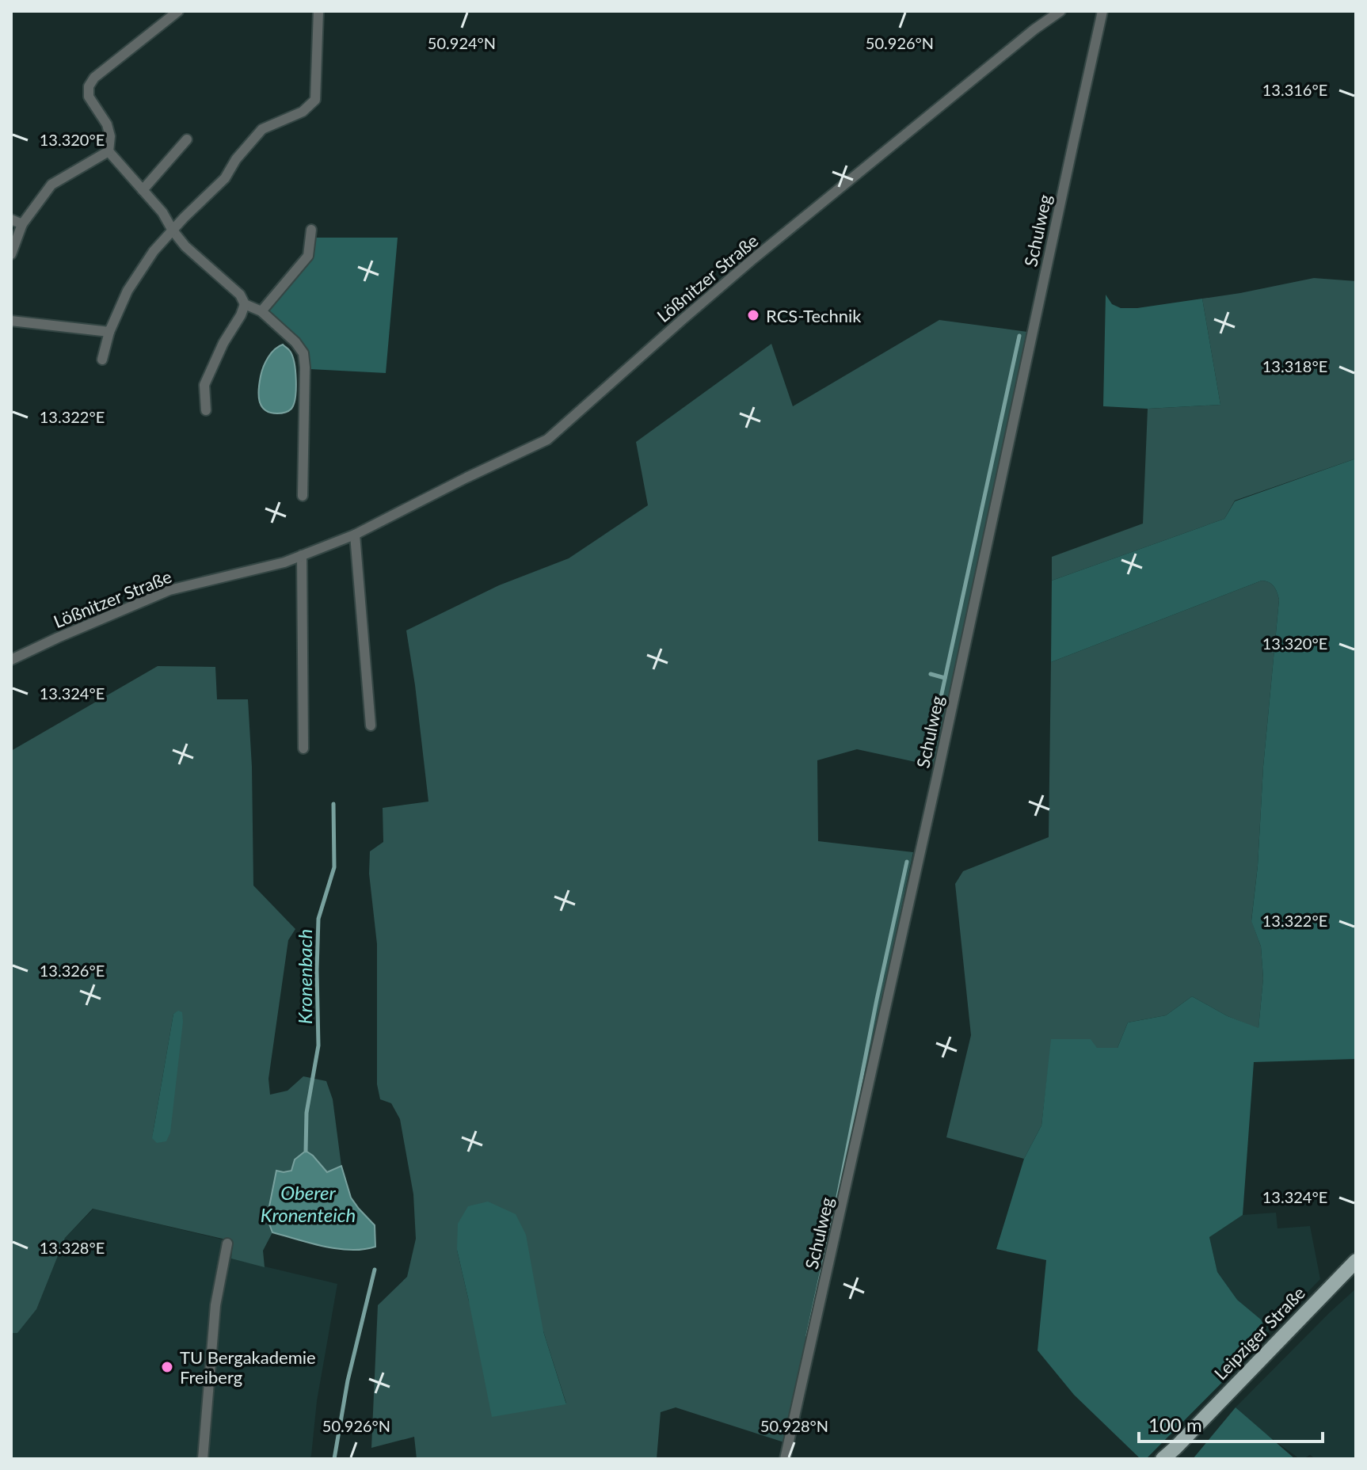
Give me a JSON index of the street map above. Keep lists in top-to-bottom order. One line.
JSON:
{"streets":{"main road":["Leipziger Straße"],"street":["Schulweg","Lößnitzer Straße"]},"water":["Kronenbach","Oberer Kronenteich"],"places":["RCS-Technik","TU Bergakademie Freiberg"],"scale_bar":"100 m","coordinates":["50.924°N","50.926°N","13.316°E","13.320°E","13.318°E","13.322°E","13.324°E","13.326°E","13.328°E","50.928°N"]}
